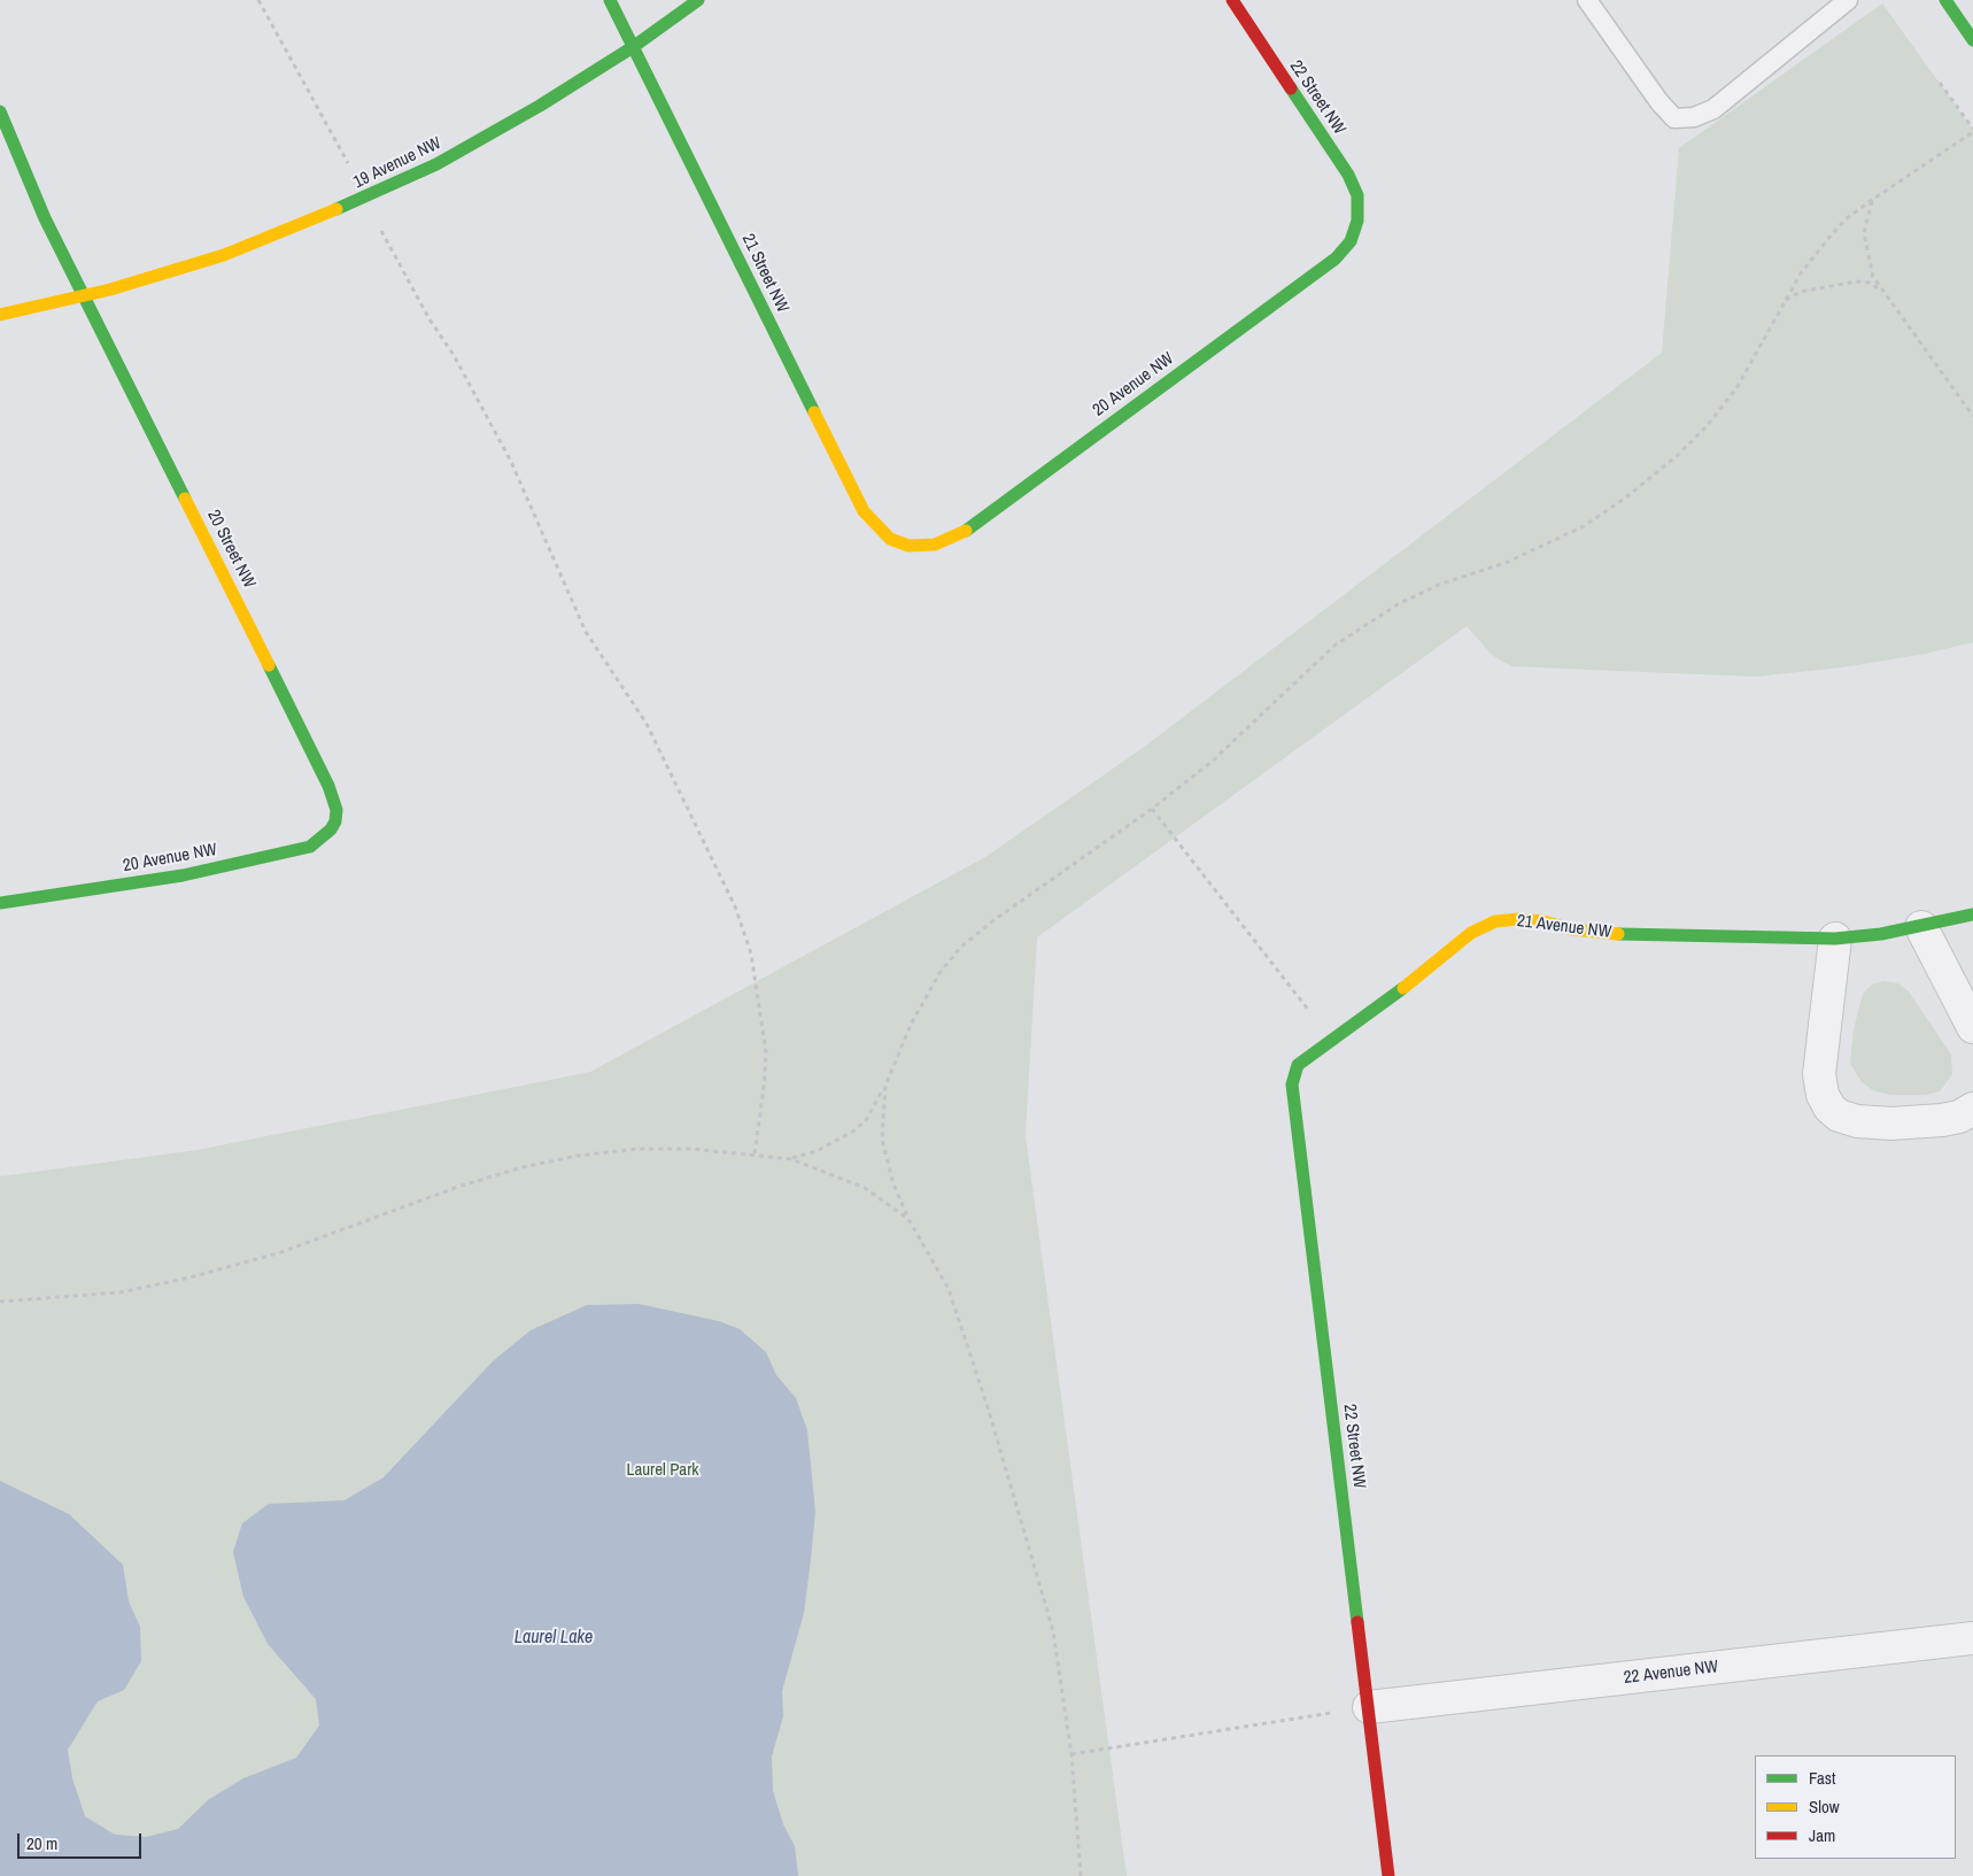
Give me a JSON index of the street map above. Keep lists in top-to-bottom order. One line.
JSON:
{"streets":{"street":["22 Street NW","19 Avenue NW","21 Street NW","20 Avenue NW","20 Street NW","21 Avenue NW","22 Avenue NW"]},"crossings":[["22 Street NW","20 Avenue NW"],["22 Street NW","21 Avenue NW"],["22 Street NW","22 Avenue NW"],["19 Avenue NW","21 Street NW"],["19 Avenue NW","20 Street NW"],["21 Street NW","20 Avenue NW"],["20 Avenue NW","20 Street NW"]],"water":["Laurel Lake"],"parks":["Laurel Park"],"legend":["Fast","Slow","Jam"],"scale_bar":"20 m"}
